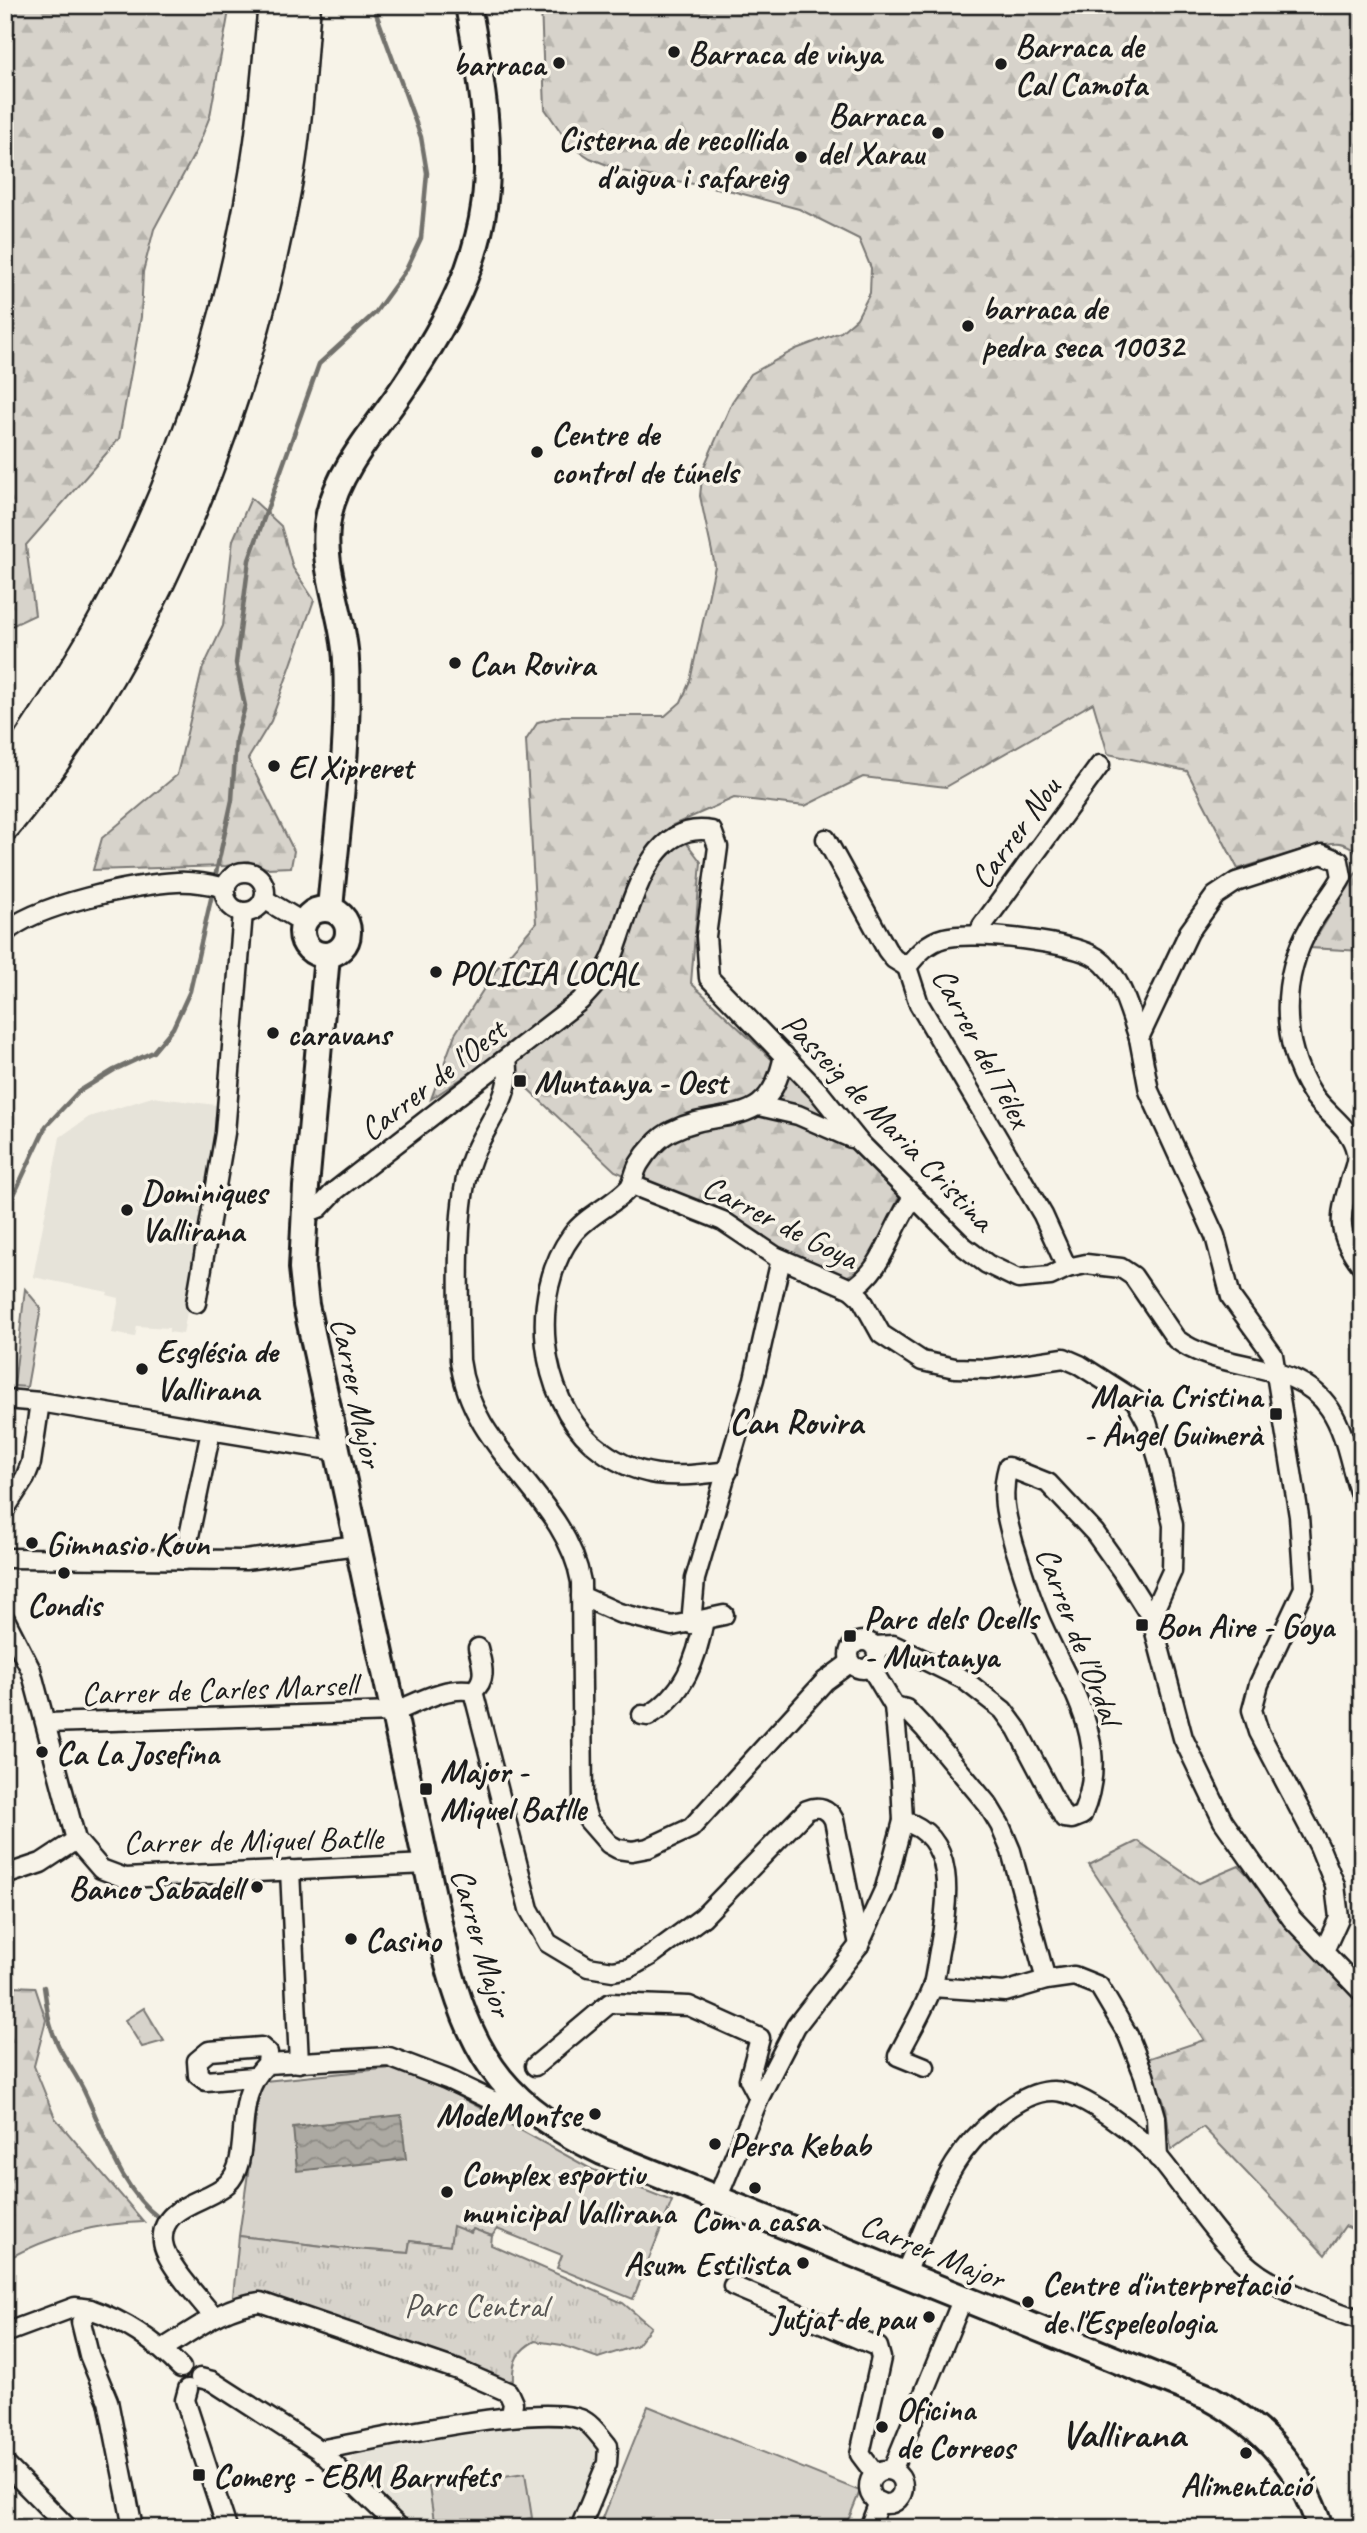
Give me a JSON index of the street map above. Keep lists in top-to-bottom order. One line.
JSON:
{"streets":{"street":["Carrer Nou","Carrer del Télex","Carrer de l'Oest","Passeig de Maria Cristina","Carrer de Goya","Carrer Major","Carrer de l'Ordal","Carrer de Carles Marsell","Carrer de Miquel Batlle"]},"crossings":[["Carrer Nou","Carrer del Télex"],["Carrer del Télex","Passeig de Maria Cristina"],["Carrer de l'Oest","Passeig de Maria Cristina"],["Carrer de l'Oest","Carrer Major"],["Carrer de Goya","Carrer de l'Ordal"],["Carrer Major","Carrer de Carles Marsell"],["Carrer Major","Carrer de Miquel Batlle"],["Carrer de Carles Marsell","Carrer de Miquel Batlle"]],"districts":["Can Rovira","Vallirana"],"parks":["Parc Central"],"places":{"other":["Barraca de vinya","barraca","Barraca de Cal Camota","Barraca del Xarau","Cisterna de recollida d'aigua i safareig","barraca de pedra seca 10032","Centre de control de túnels","Can Rovira","El Xipreret","POLICIA LOCAL","caravans","Dominiques Vallirana","Església de Vallirana","Gimnasio Koun","Condis","Ca La Josefina","Banco Sabadell","Casino","ModeMontse","Persa Kebab","Com a casa","Complex esportiu municipal Vallirana","Asum Estilista","Centre d'interpretació de l'Espeleologia","Jutjat de pau","Oficina de Correos","Alimentació"],"transit":["Muntanya - Oest","Maria Cristina - Àngel Guimerà","Bon Aire - Goya","Parc dels Ocells - Muntanya","Major - Miquel Batlle","Comerç - EBM Barrufets"]}}
